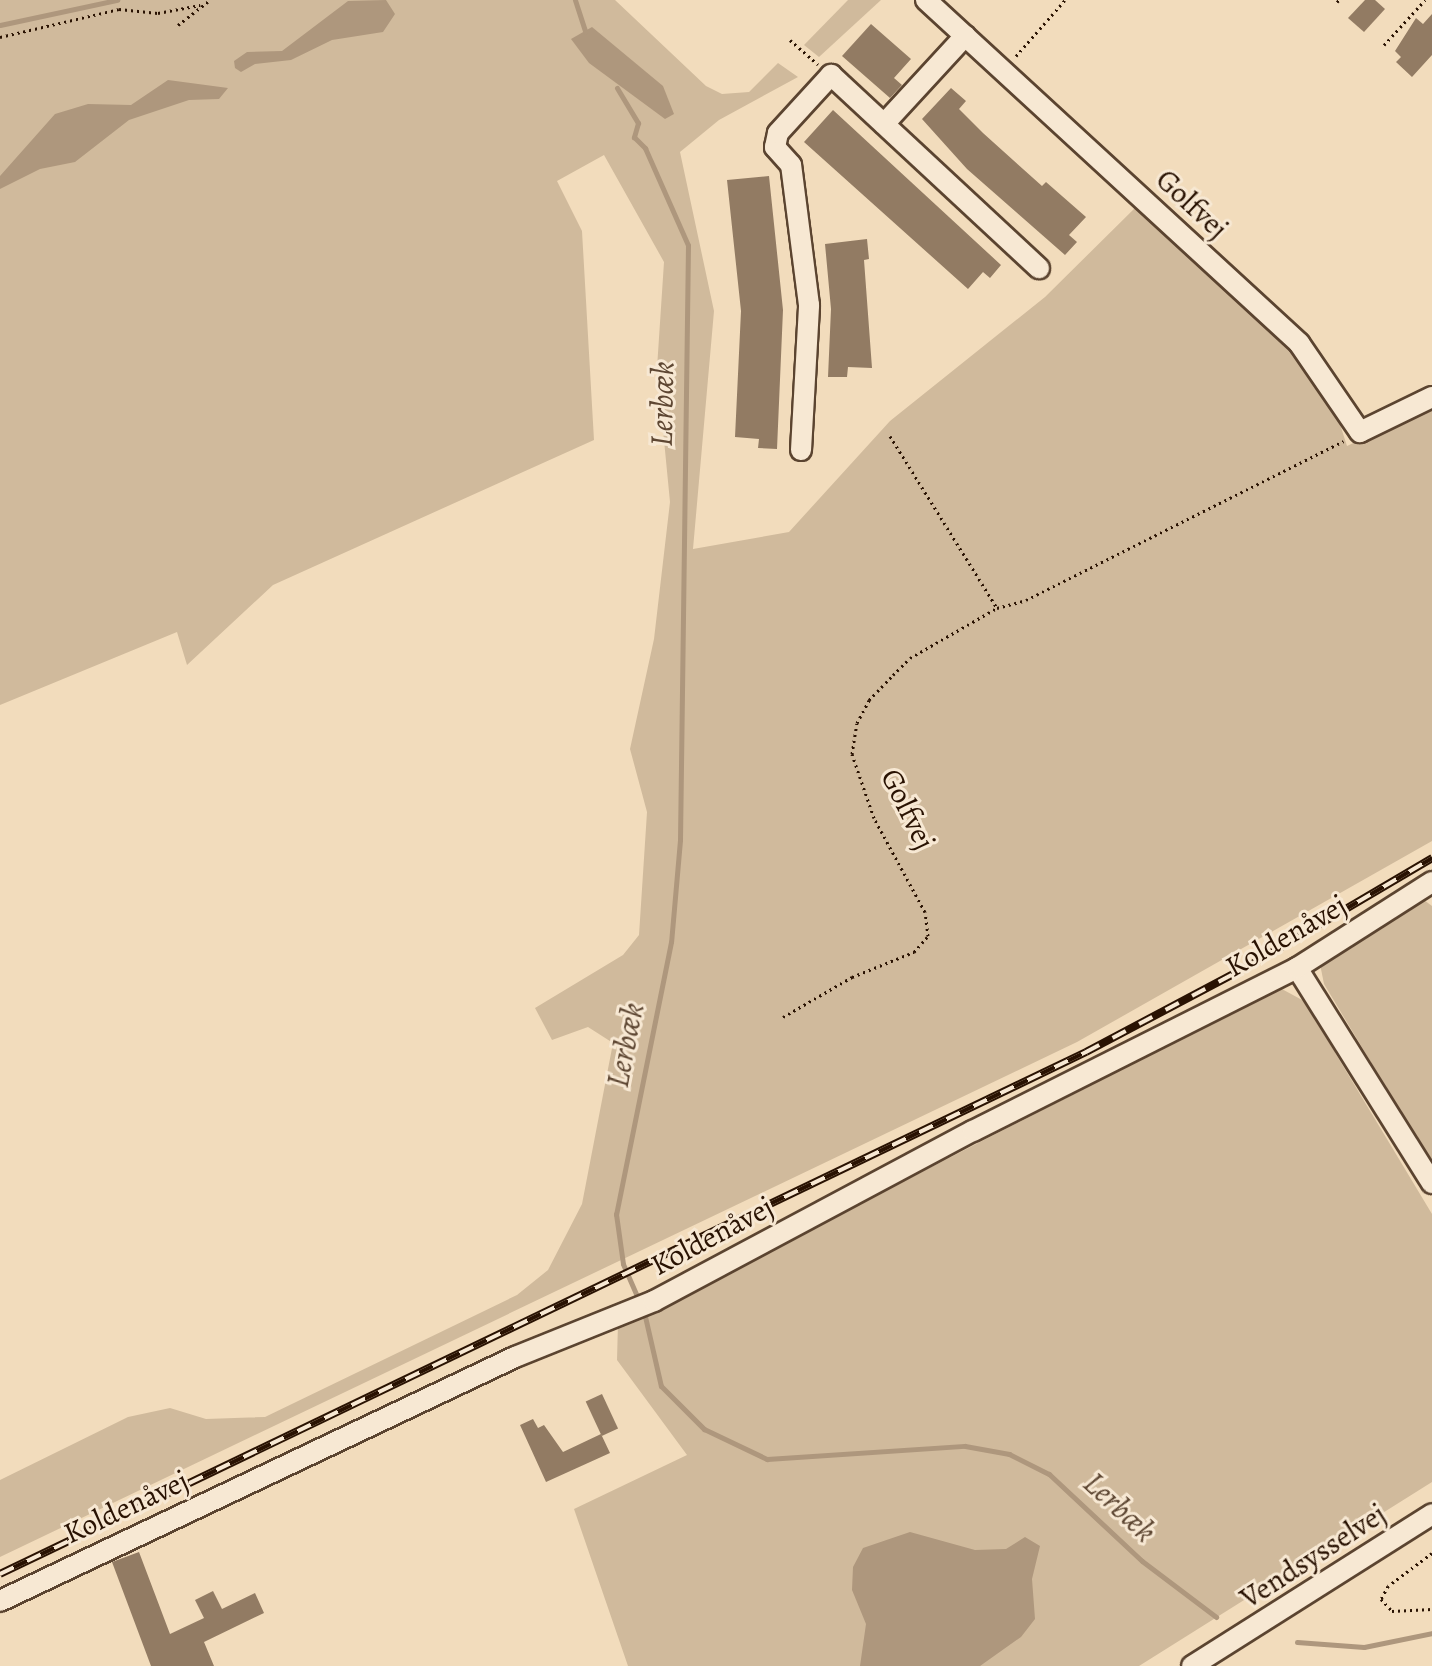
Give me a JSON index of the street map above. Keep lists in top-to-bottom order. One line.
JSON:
{"streets":{"street":["Golfvej","Koldenåvej","Vendsysselvej"]},"water":["Lerbæk"]}
